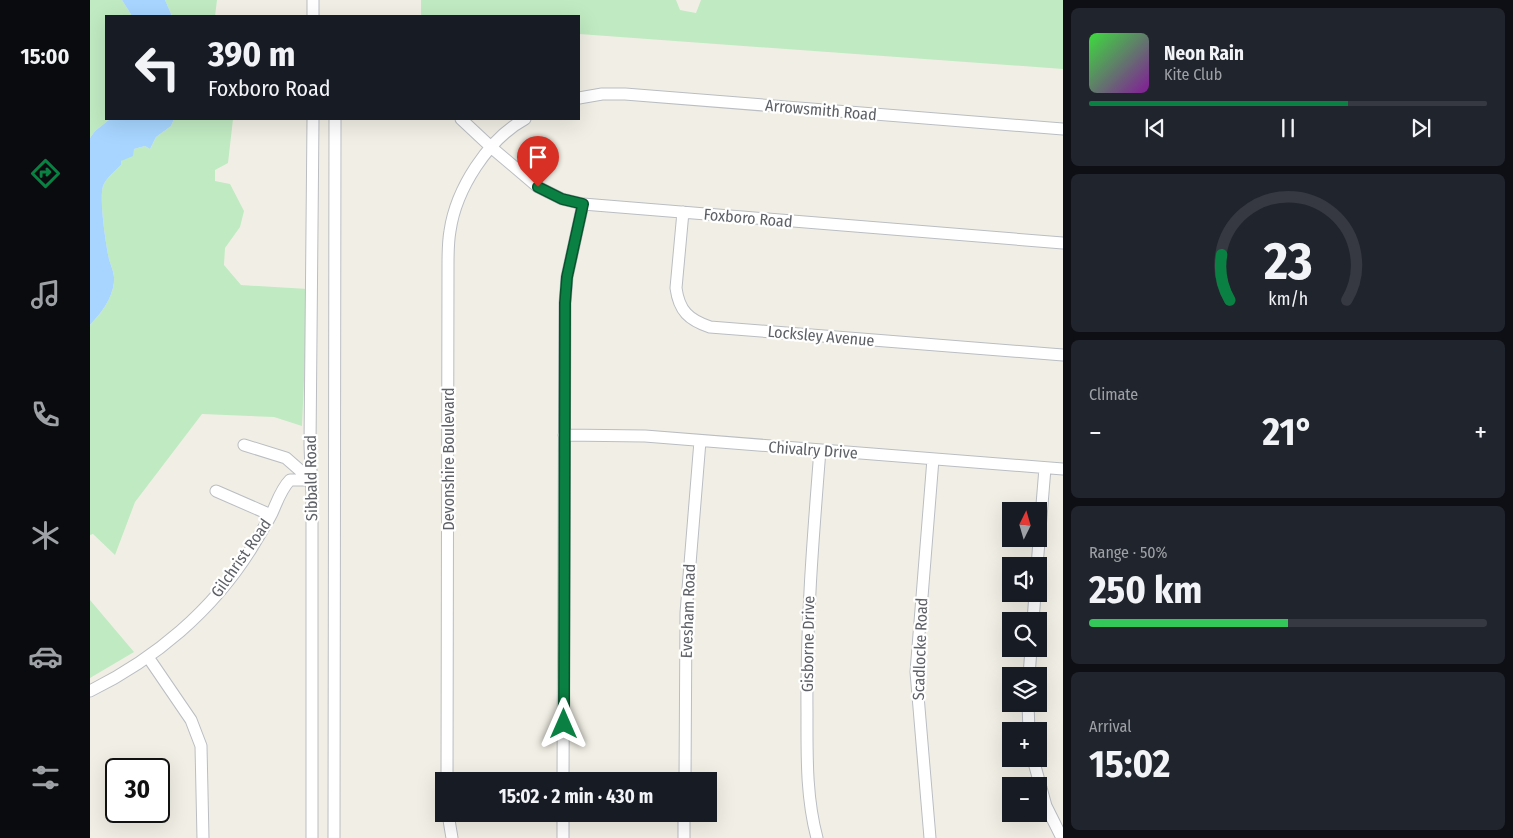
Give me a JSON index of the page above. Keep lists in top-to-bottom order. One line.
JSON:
{"streets":{"street":["Arrowsmith Road","Foxboro Road","Locksley Avenue","Chivalry Drive","Devonshire Boulevard","Sibbald Road","Gilchrist Road","Evesham Road","Gisborne Drive","Scadlocke Road"]},"crossings":[["Foxboro Road","Locksley Avenue"],["Foxboro Road","Devonshire Boulevard"],["Chivalry Drive","Evesham Road"],["Chivalry Drive","Gisborne Drive"],["Chivalry Drive","Scadlocke Road"],["Sibbald Road","Gilchrist Road"]],"north":"top","page":{"tabs":"15:00","turn":["390 m","Foxboro Road"],"song":["Neon Rain","Kite Club"],"tile":["Climate",["Range · 50%","250 km"],["Arrival","15:02"]],"heat":["−","21°","+"],"map_buttons":["+","−"],"limit":"30","trip":"15:02 · 2 min · 430 m","gauge":["23","km/h"]}}
